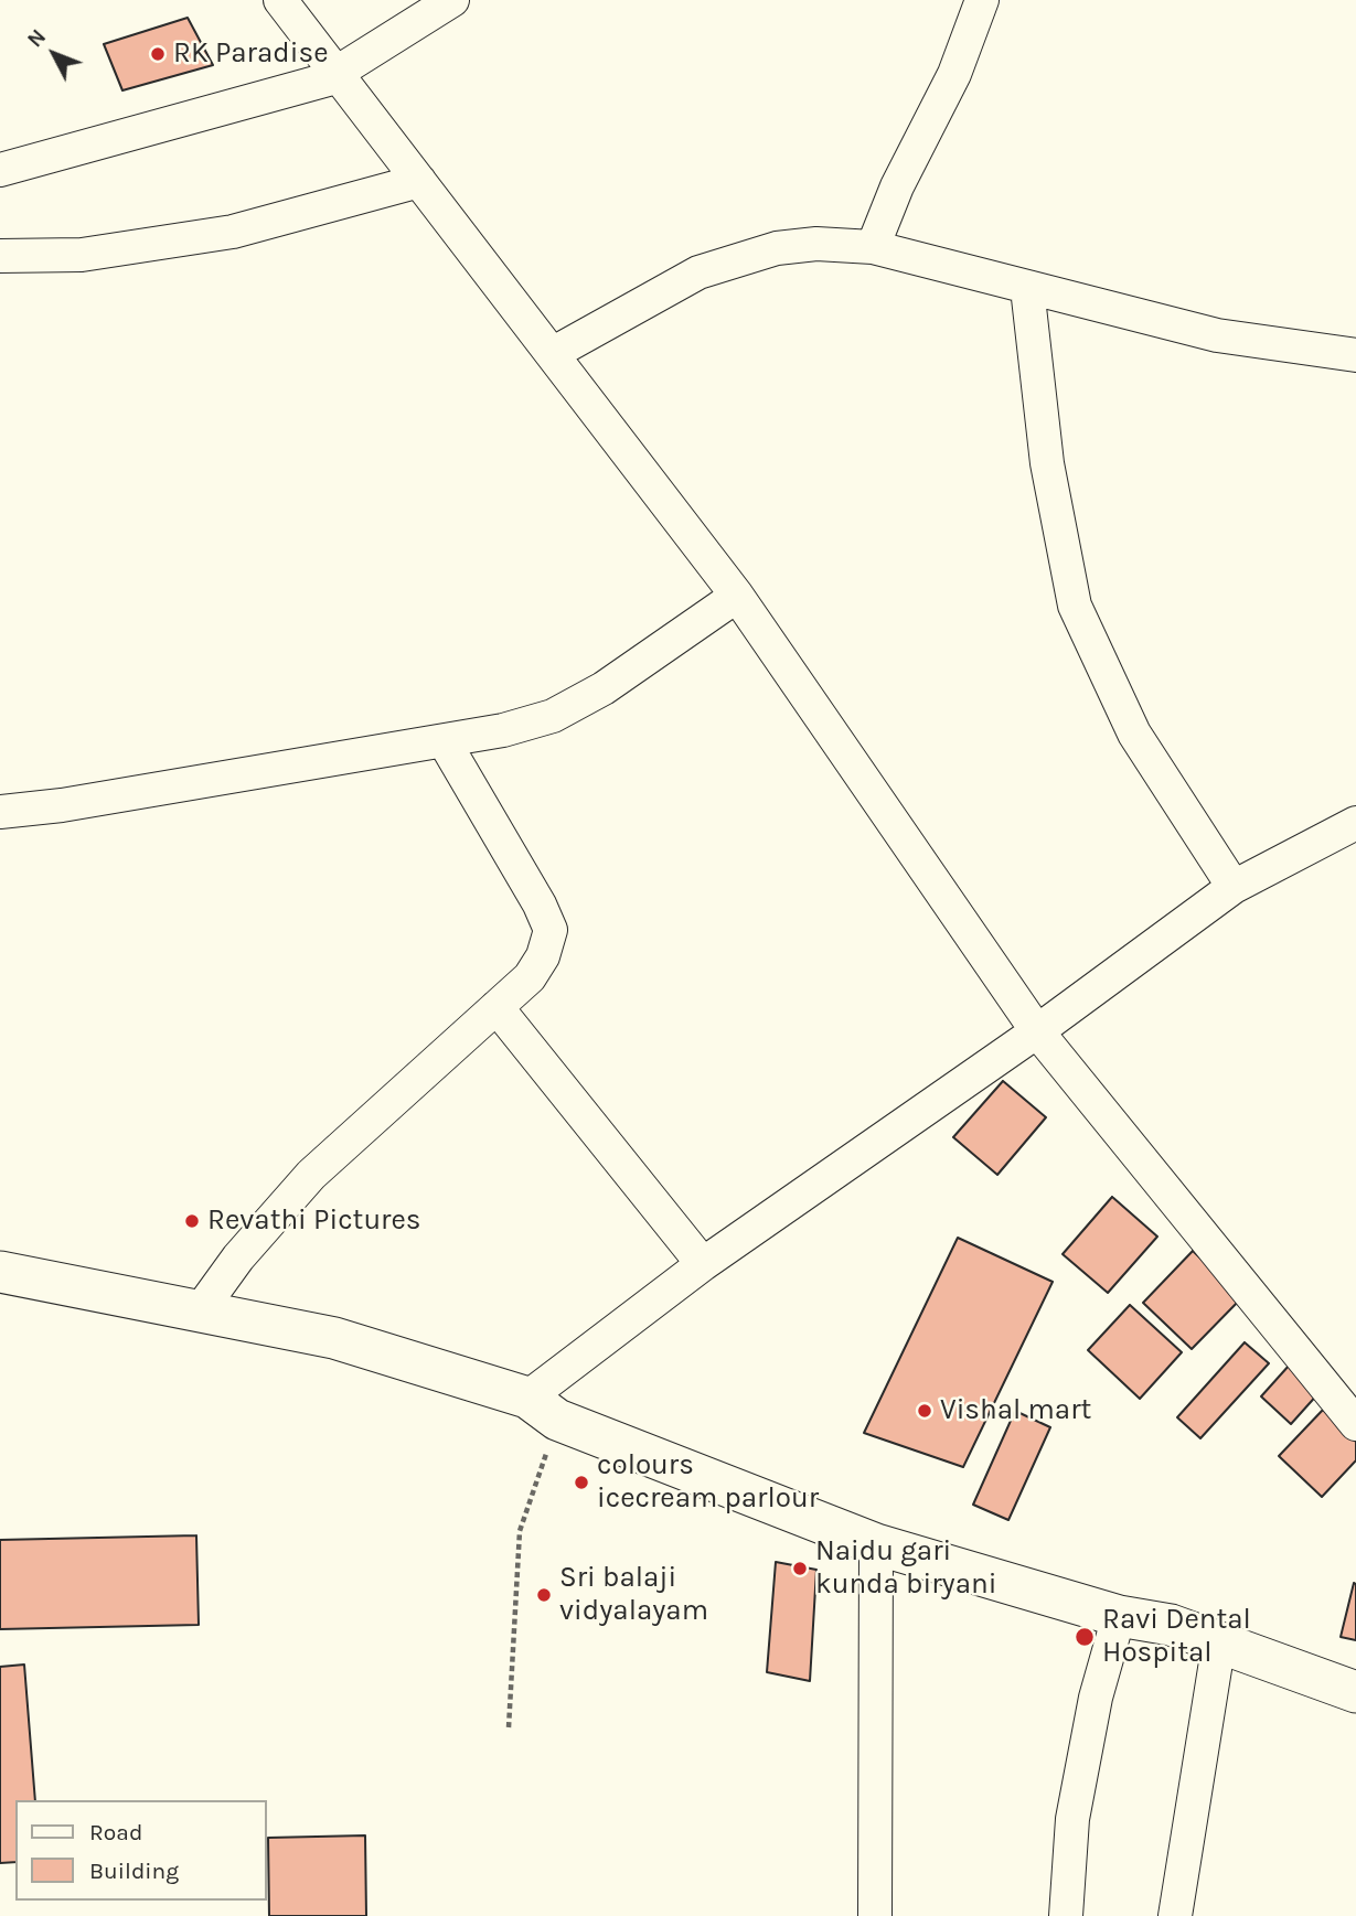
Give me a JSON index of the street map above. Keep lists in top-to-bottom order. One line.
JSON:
{"places":["RK Paradise","Revathi Pictures","Vishal mart","colours icecream parlour","Naidu gari kunda biryani","Sri balaji vidyalayam","Ravi Dental Hospital"],"legend":["Road","Building"],"north":"top left"}
